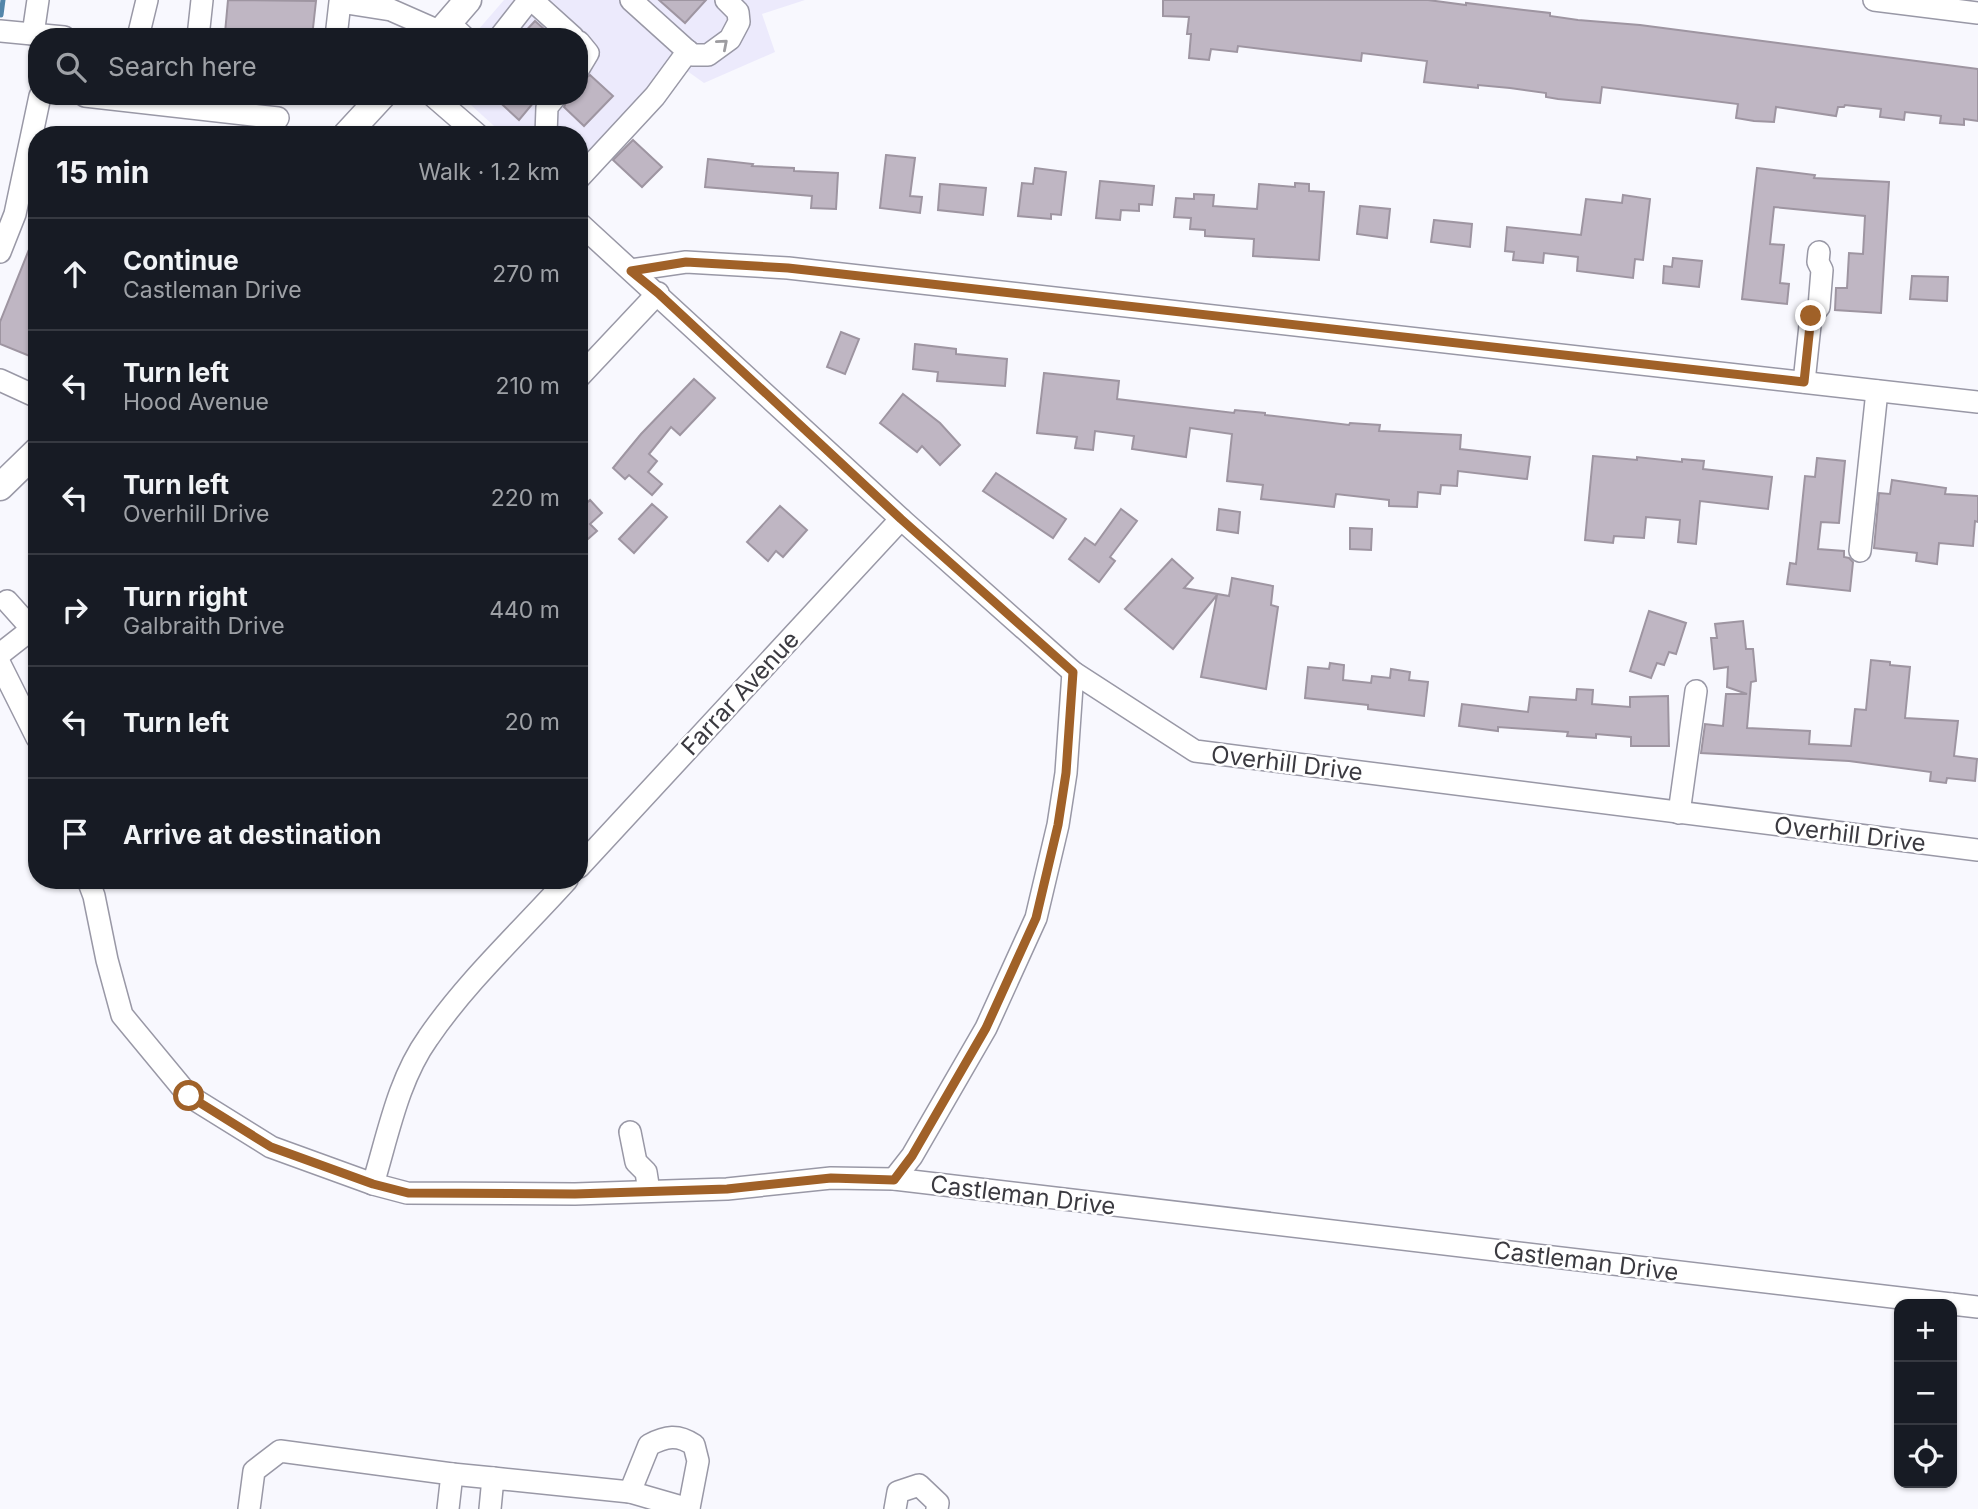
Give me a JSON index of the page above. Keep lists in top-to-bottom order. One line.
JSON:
{"streets":{"street":["Farrar Avenue","Overhill Drive","Castleman Drive"]},"crossings":[["Farrar Avenue","Overhill Drive"]],"page":{"search":"Search here","heading":["15 min","Walk · 1.2 km"],"list":[["Continue","Castleman Drive","270 m"],["Turn left","Hood Avenue","210 m"],["Turn left","Overhill Drive","220 m"],["Turn right","Galbraith Drive","440 m"],["Turn left","20 m"],"Arrive at destination"],"map_buttons":["+","−"]}}
